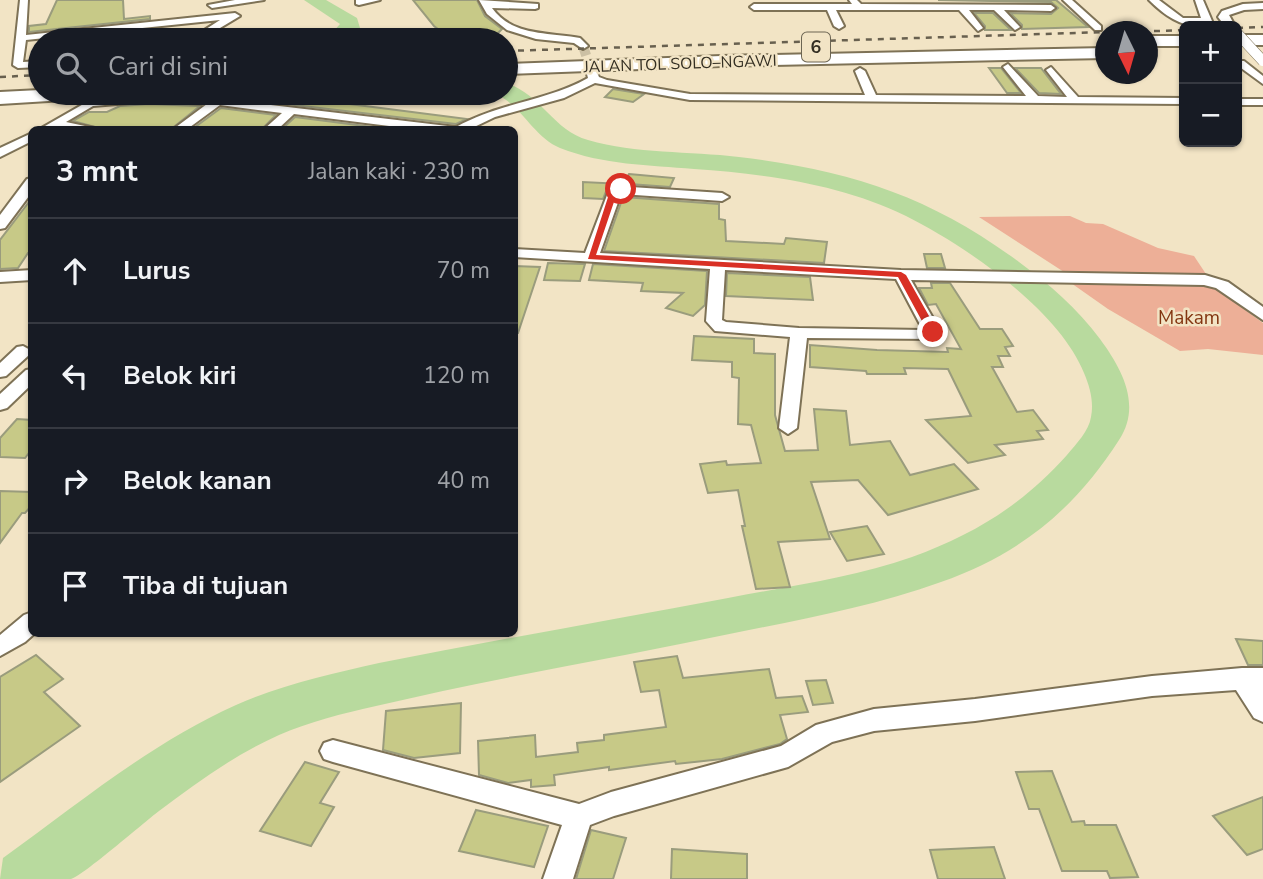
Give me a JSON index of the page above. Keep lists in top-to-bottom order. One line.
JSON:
{"streets":{"highway":["6","JALAN TOL SOLO–NGAWI"]},"parks":["Makam"],"north":"bottom","page":{"map_buttons":["+","−"],"search":"Cari di sini","heading":["3 mnt","Jalan kaki · 230 m"],"list":[["Lurus","70 m"],["Belok kiri","120 m"],["Belok kanan","40 m"],"Tiba di tujuan"]}}
